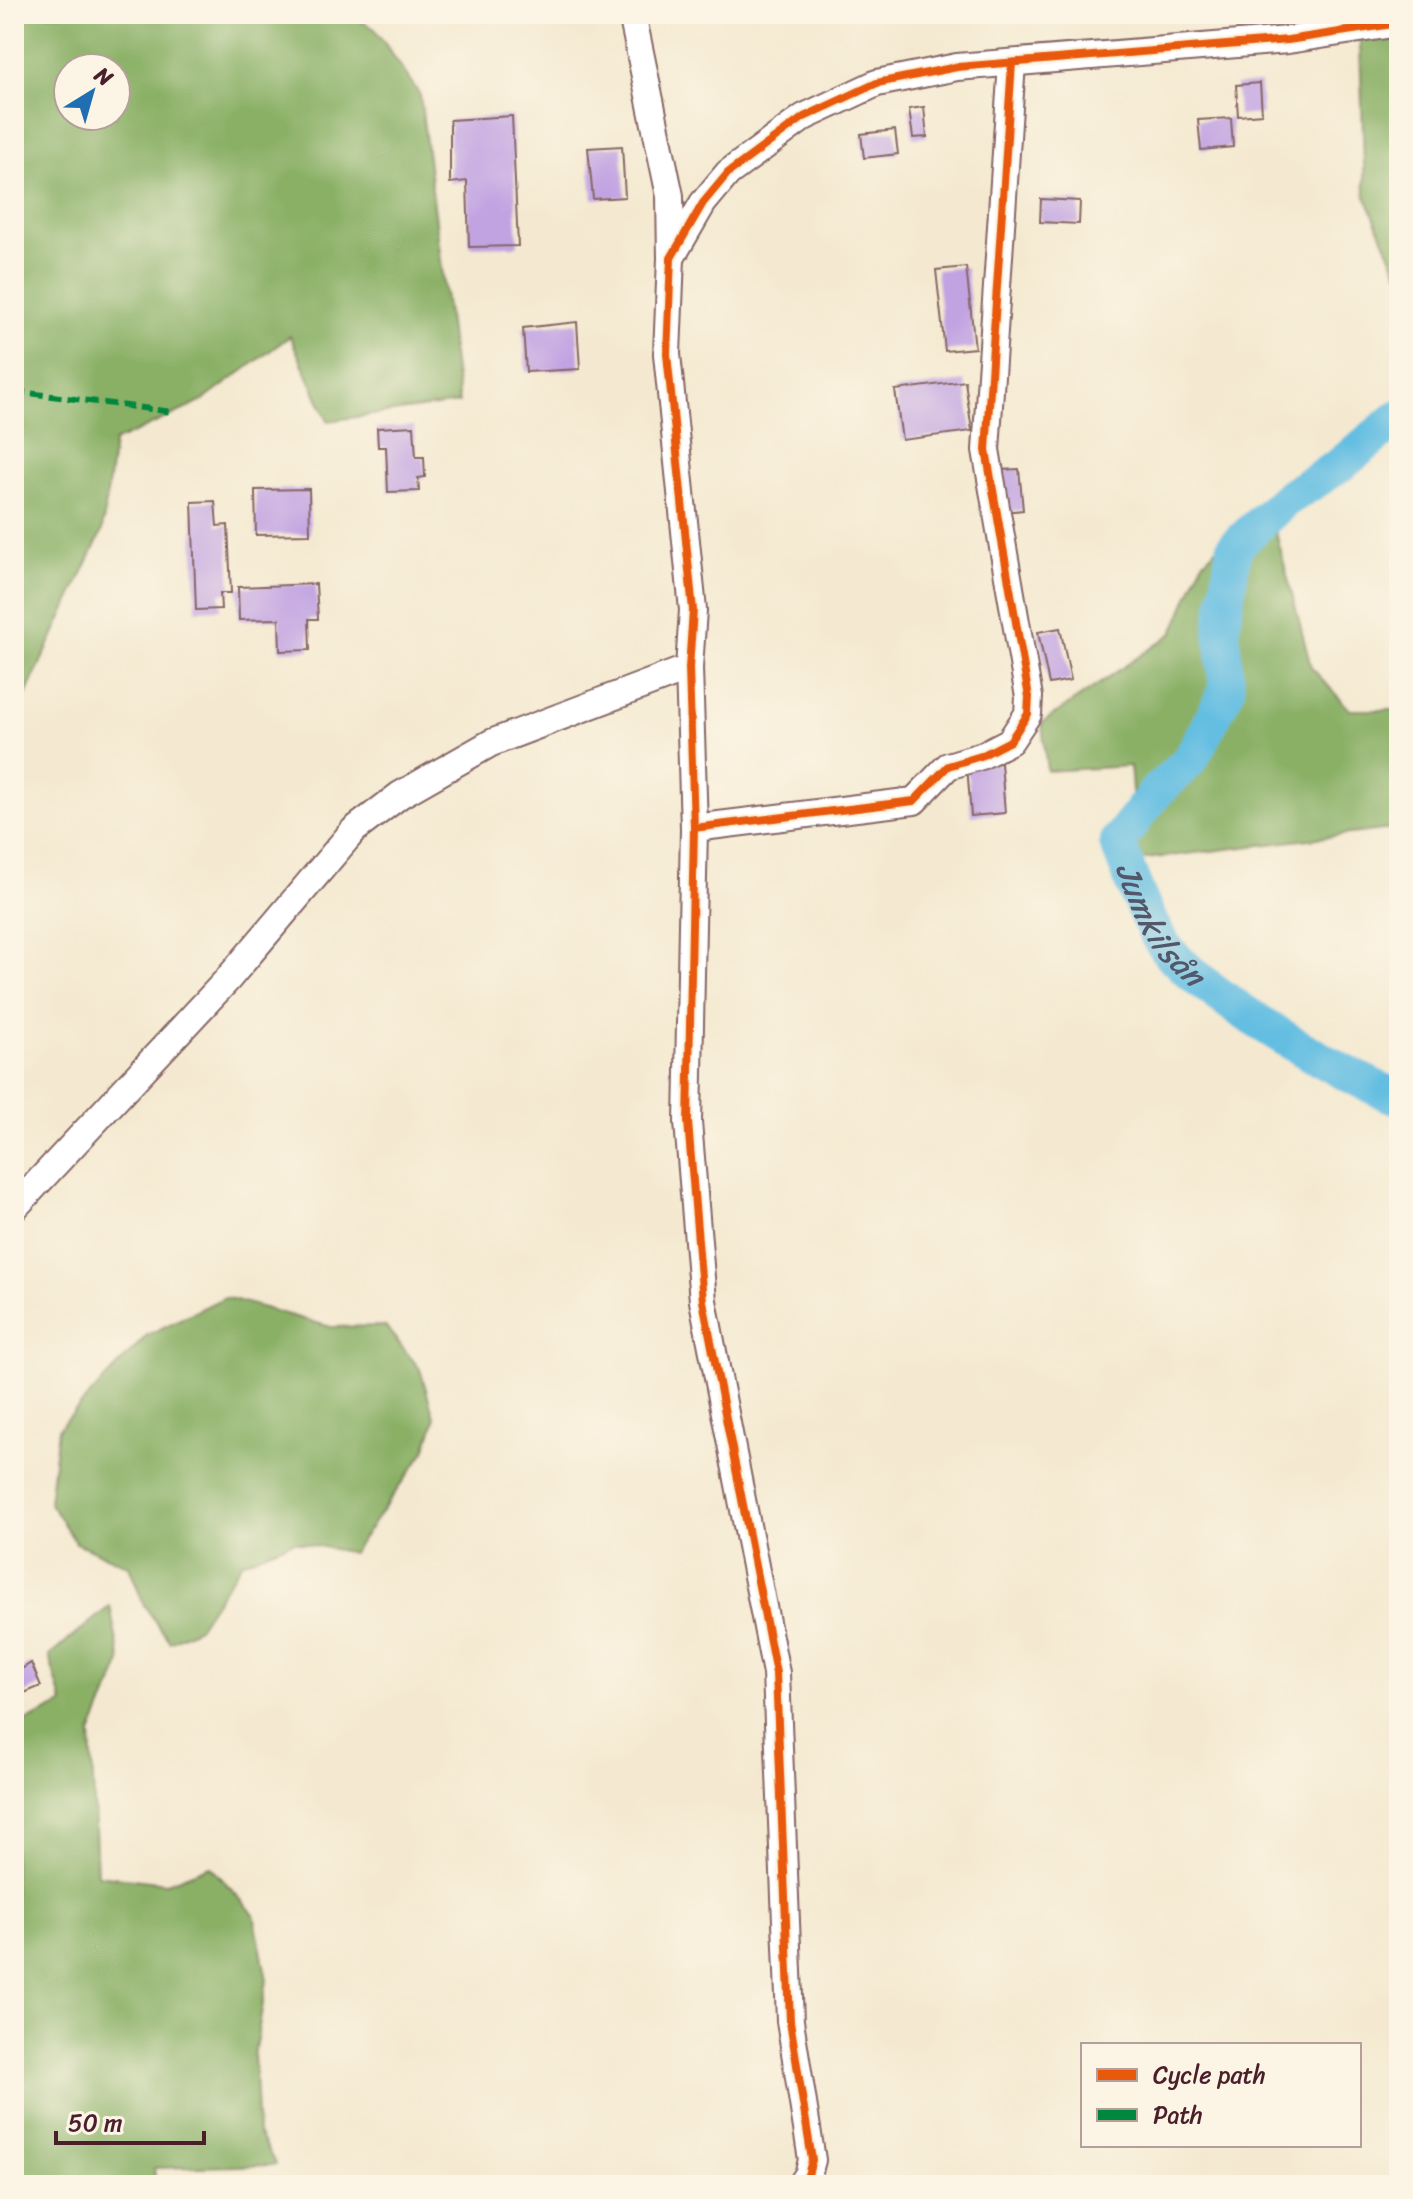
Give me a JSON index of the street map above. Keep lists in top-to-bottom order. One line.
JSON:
{"water":["Jumkilsån"],"legend":["Cycle path","Path"],"scale_bar":"50 m","north":"top right"}
